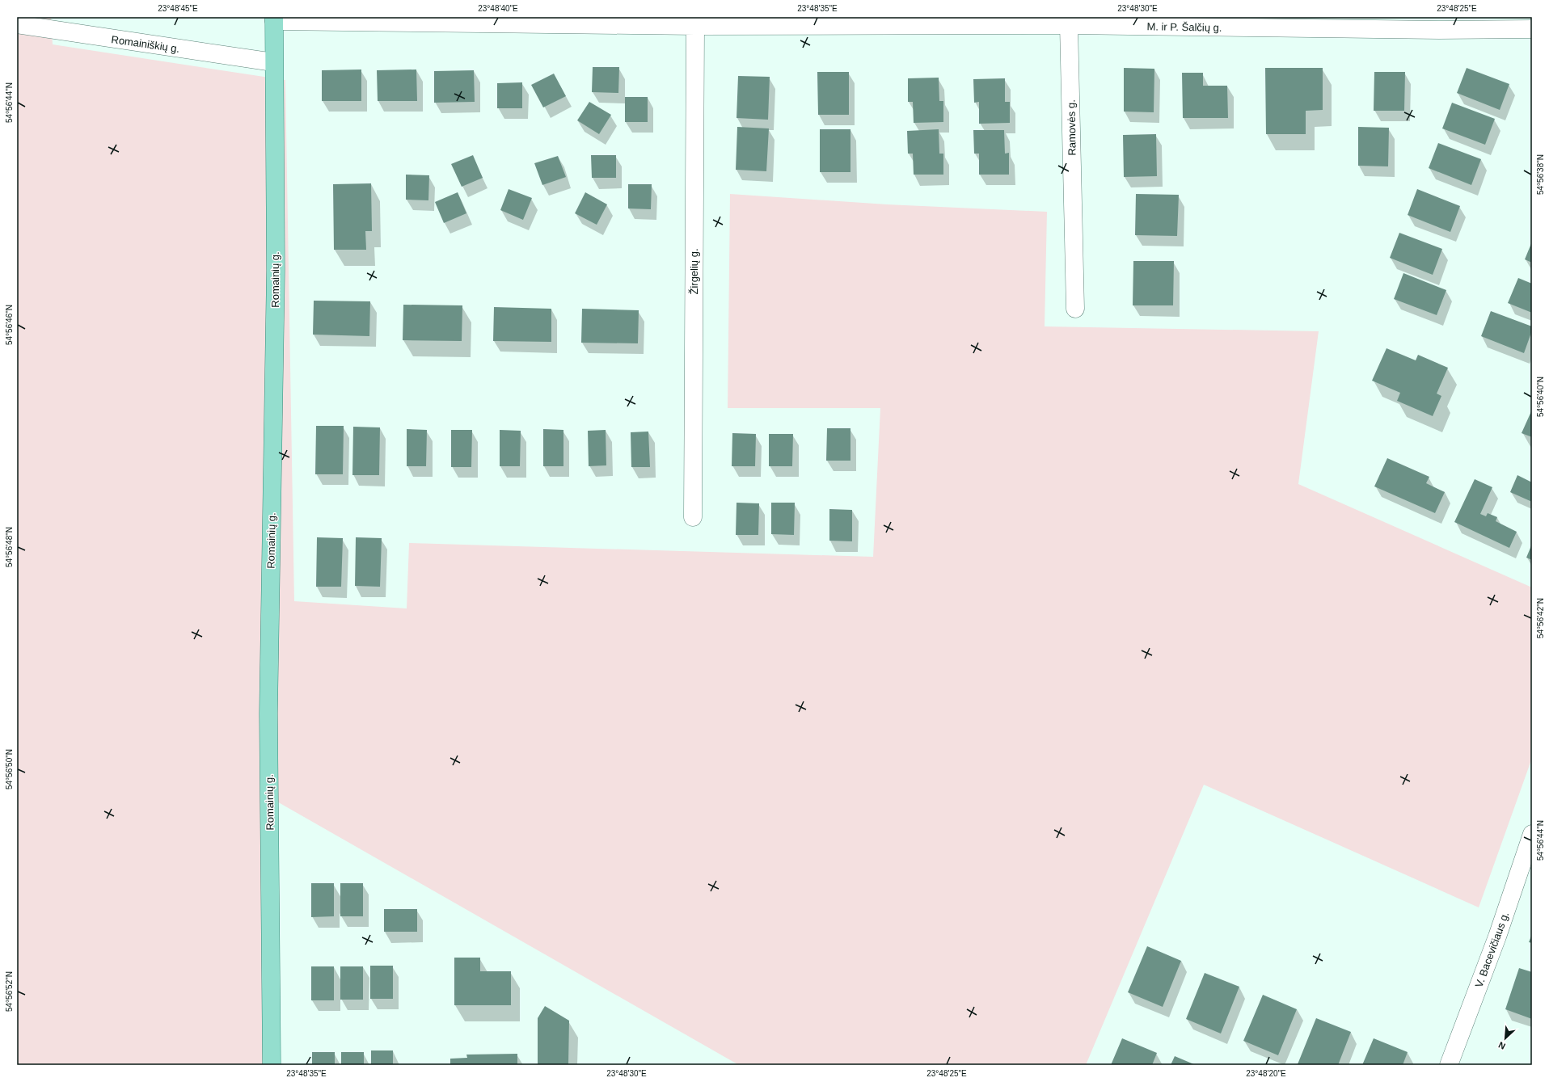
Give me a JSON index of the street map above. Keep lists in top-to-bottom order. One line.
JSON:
{"streets":{"main road":["Romainių g."],"street":["M. ir P. Šalčių g.","Romainiškių g.","Ramovės g.","Žirgelių g.","V. Bacevičiaus g."]},"crossings":[["M. ir P. Šalčių g.","Ramovės g."],["M. ir P. Šalčių g.","Žirgelių g."],["M. ir P. Šalčių g.","Romainių g."],["Romainiškių g.","Romainių g."]],"north":"bottom left","coordinates":["23°48'45\"E","23°48'40\"E","23°48'35\"E","23°48'30\"E","23°48'25\"E","54°56'44\"N","54°56'38\"N","54°56'46\"N","54°56'40\"N","54°56'48\"N","54°56'42\"N","54°56'50\"N","54°56'52\"N","23°48'20\"E"]}
